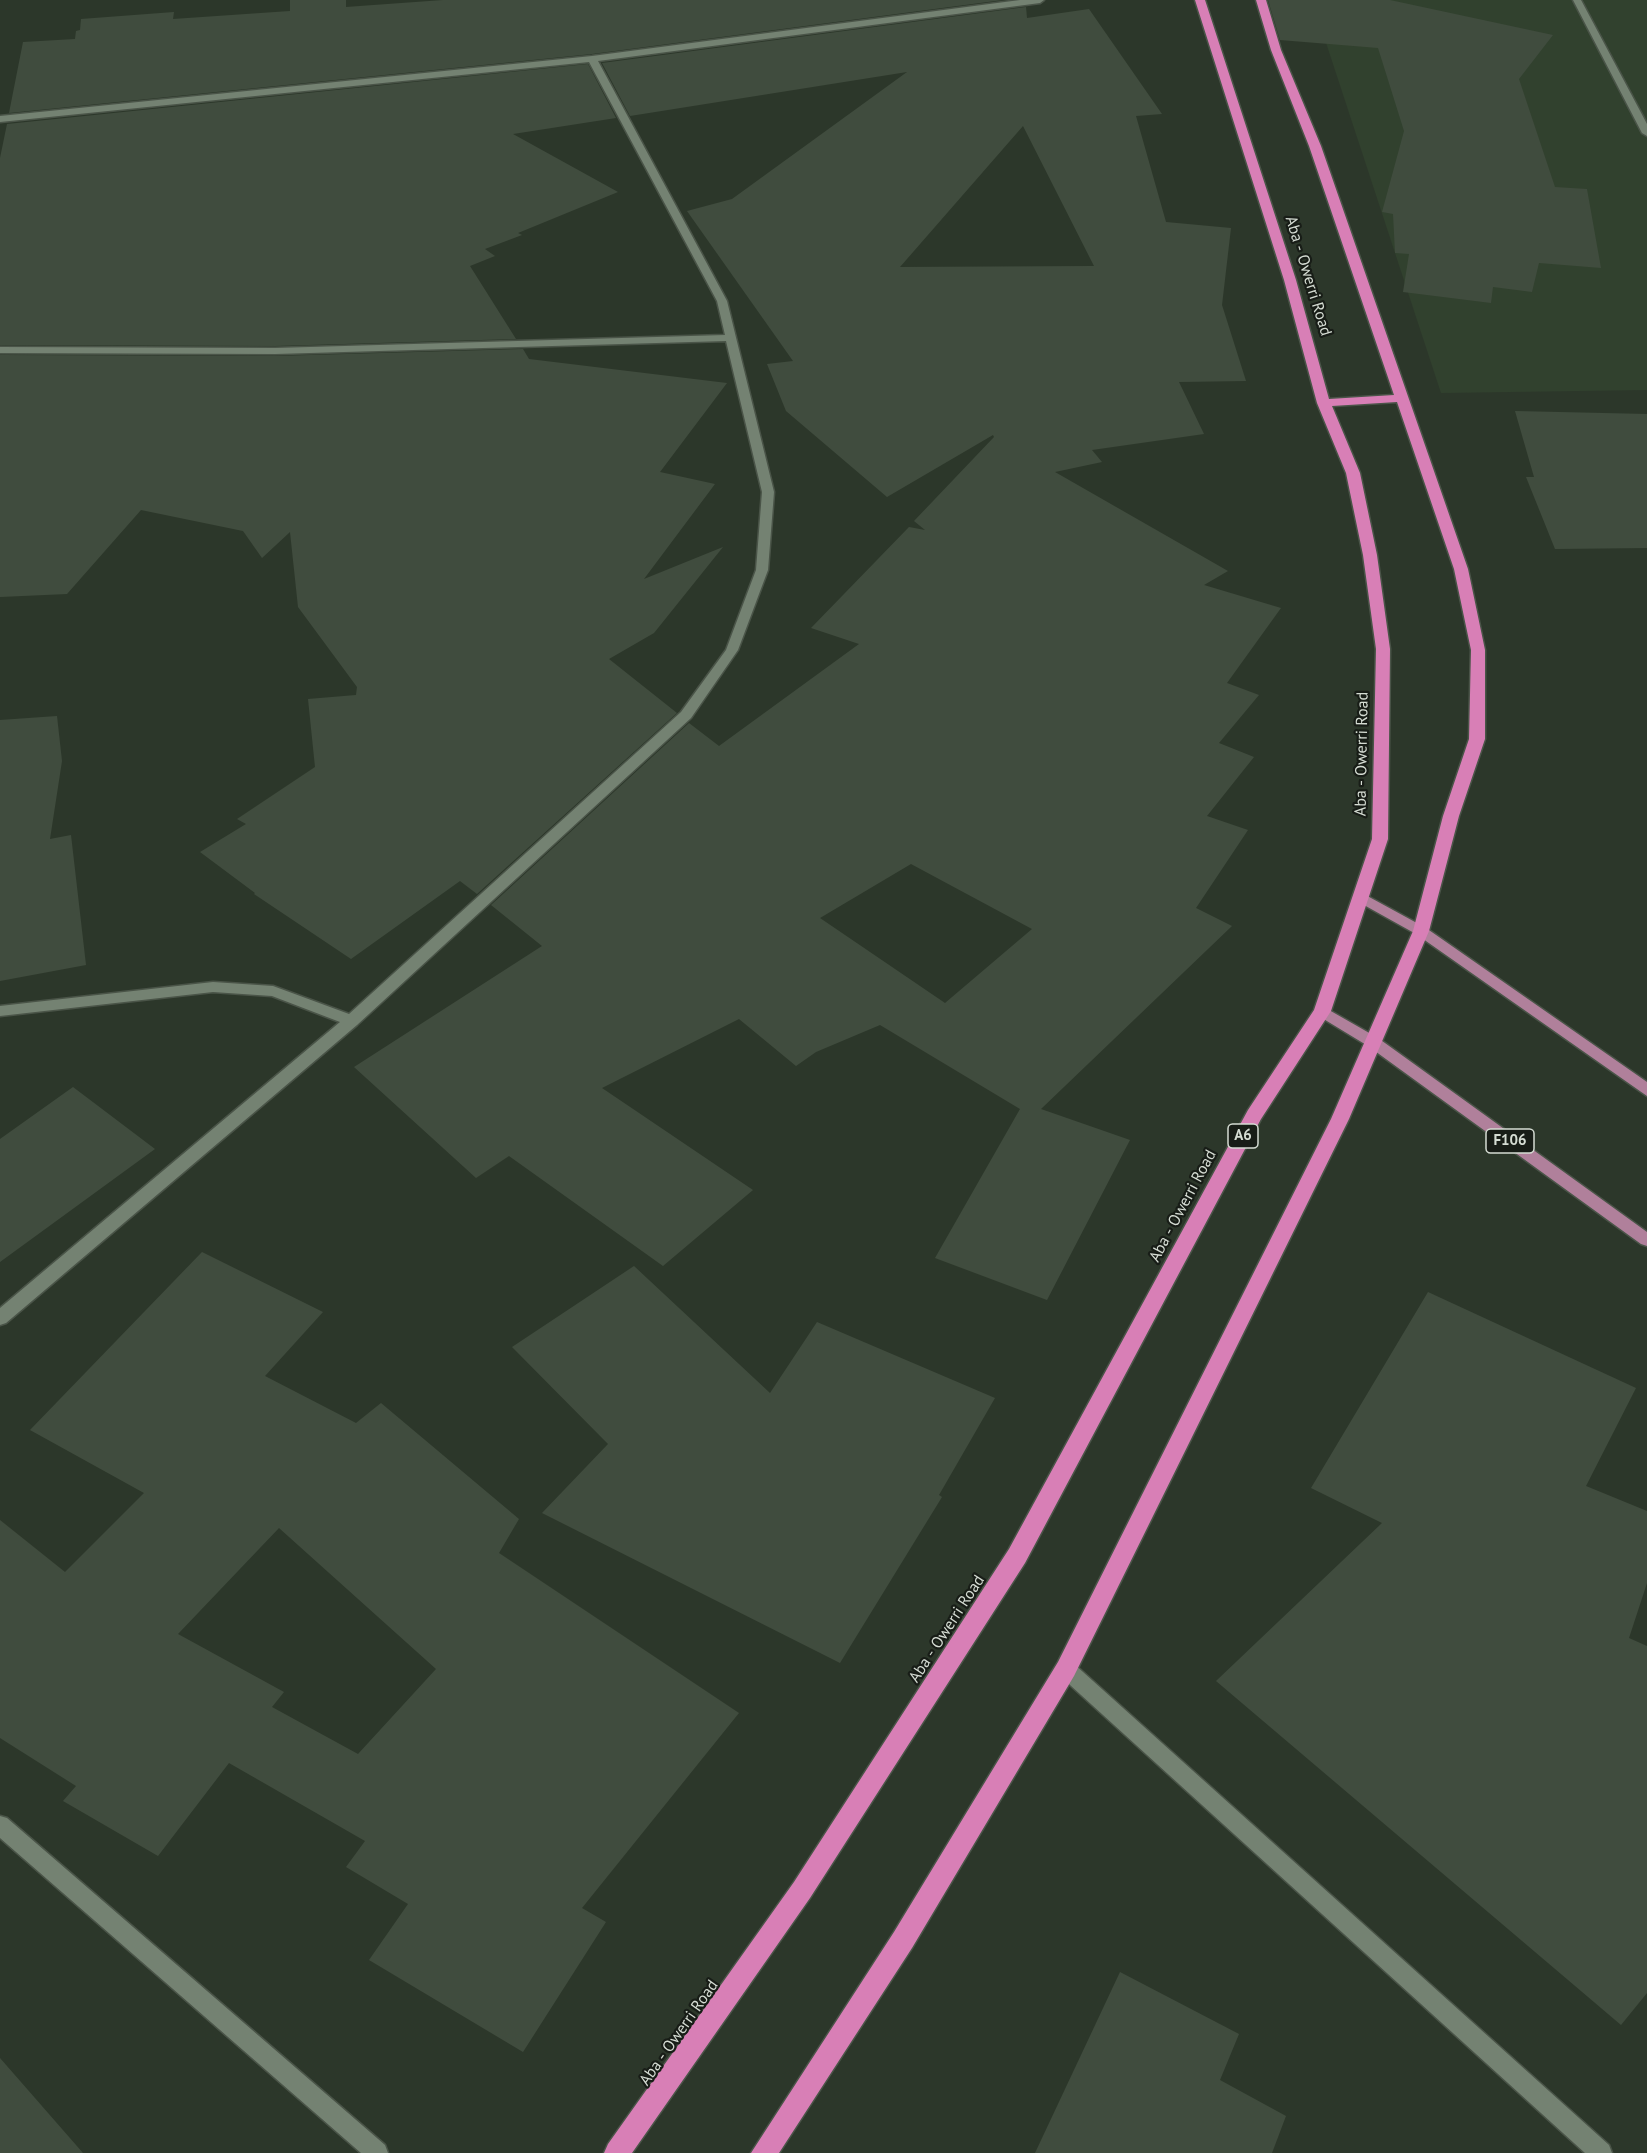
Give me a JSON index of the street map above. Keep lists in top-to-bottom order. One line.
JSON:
{"streets":{"highway":["Aba - Owerri Road","A6"],"main road":["F106"]},"crossings":[["Aba - Owerri Road","F106"]]}
